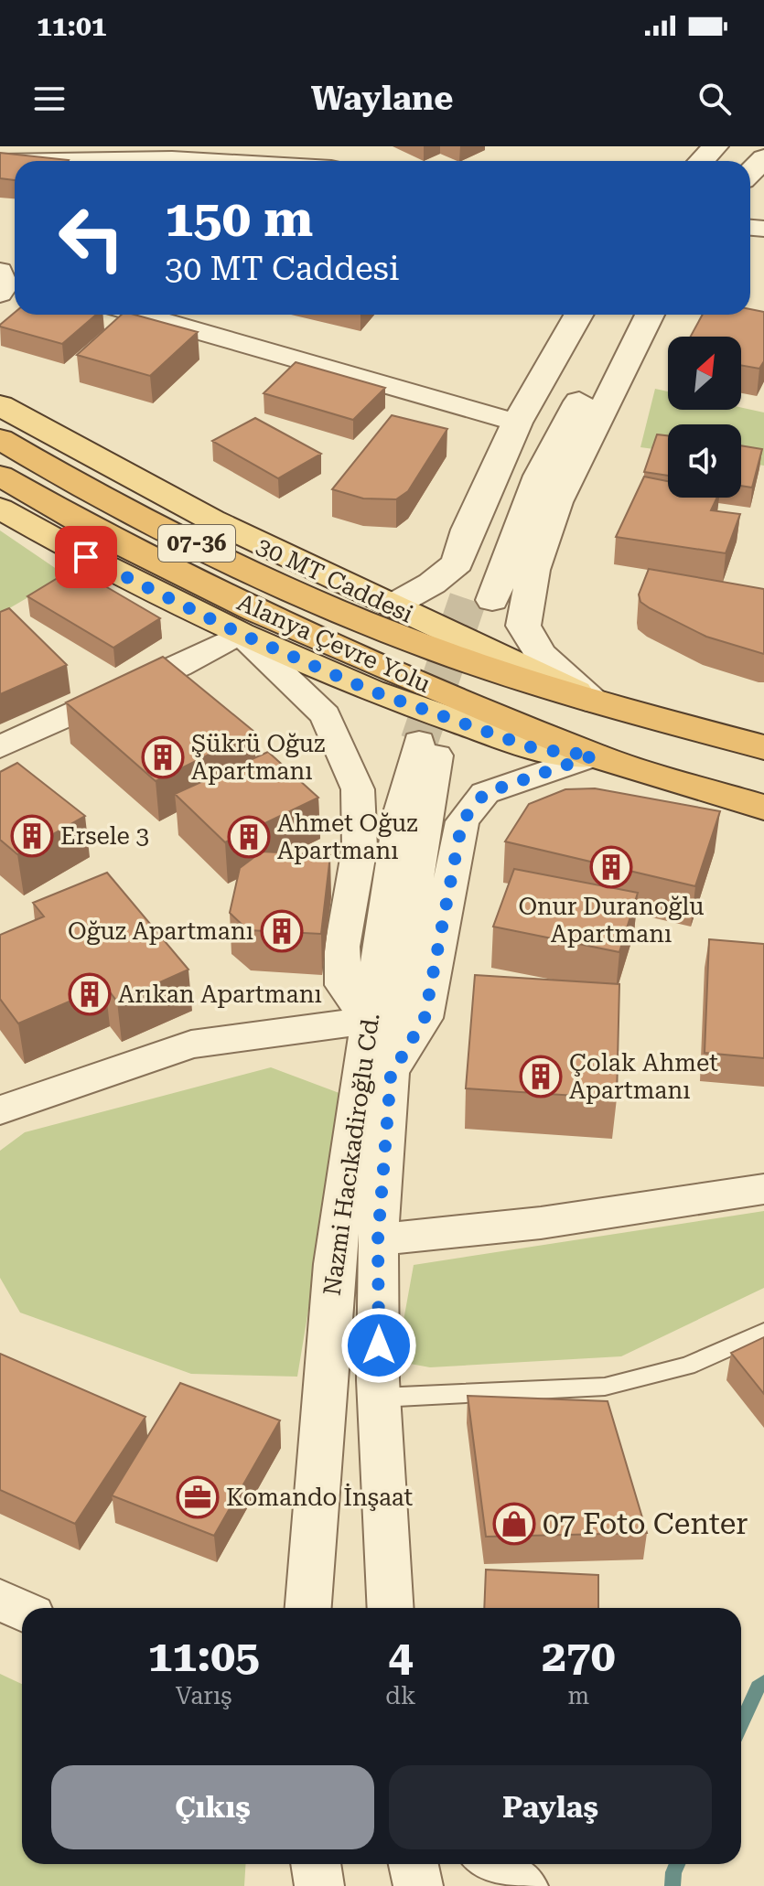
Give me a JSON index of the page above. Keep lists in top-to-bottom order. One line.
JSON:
{"streets":{"highway":["07-36","Alanya Çevre Yolu"],"main road":["30 MT Caddesi"],"street":["Nazmi Hacıkadiroğlu Cd."]},"crossings":[["30 MT Caddesi","Alanya Çevre Yolu"],["Alanya Çevre Yolu","Nazmi Hacıkadiroğlu Cd."]],"places":{"building":["Şükrü Oğuz Apartmanı","Ersele 3","Ahmet Oğuz Apartmanı","Onur Duranoğlu Apartmanı","Oğuz Apartmanı","Arıkan Apartmanı","Çolak Ahmet Apartmanı"],"office":["Komando İnşaat"],"shop":["07 Foto Center"]},"north":"top right","page":{"status":"11:01","header":"Waylane","turn":["150 m","30 MT Caddesi"],"eta":["11:05","Varış","4","dk","270","m"],"buttons":["Çıkış","Paylaş"]}}
